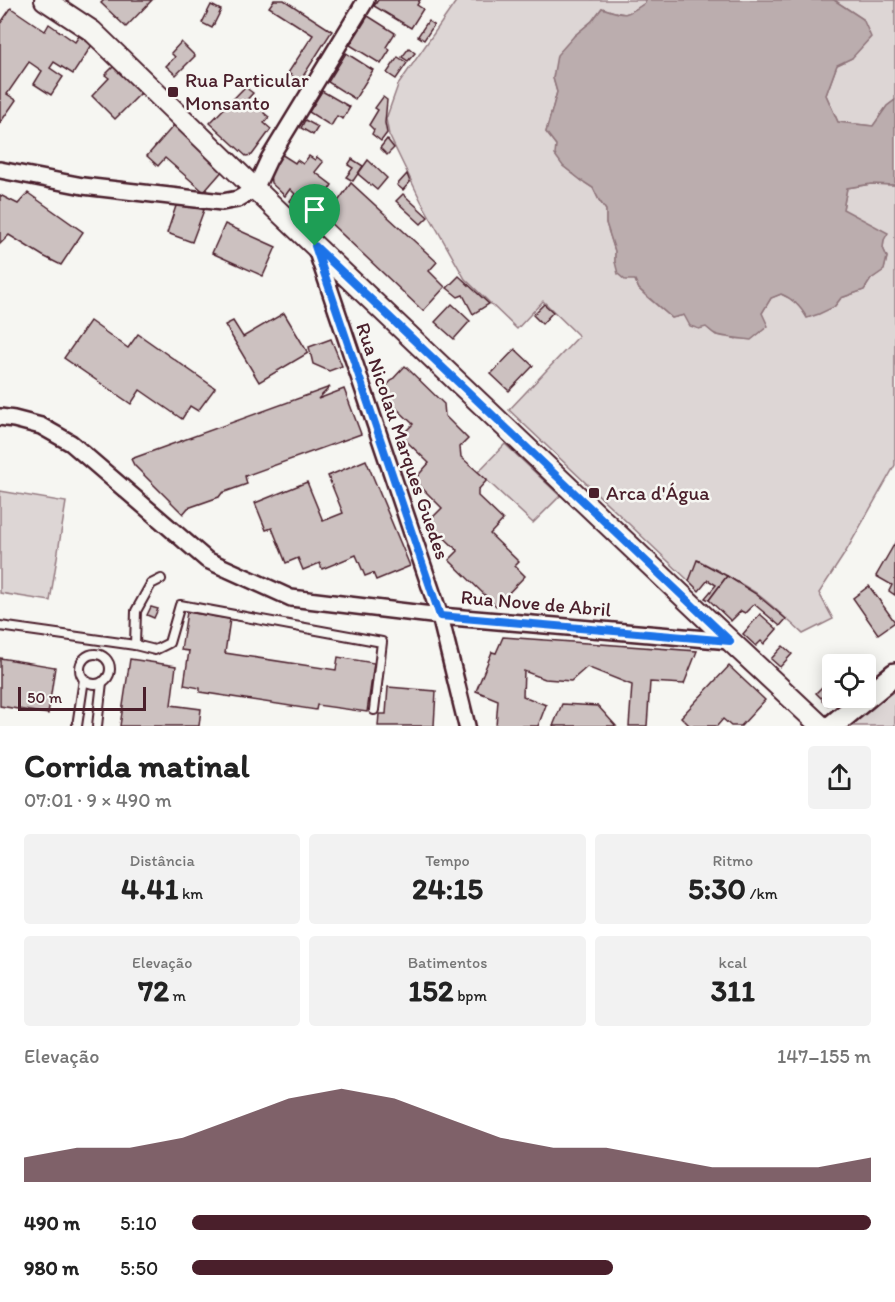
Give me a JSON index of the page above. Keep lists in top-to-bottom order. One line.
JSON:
{"streets":{"street":["Rua Nicolau Marques Guedes","Rua Nove de Abril"]},"crossings":[["Rua Nicolau Marques Guedes","Rua Nove de Abril"]],"places":{"transit":["Rua Particular Monsanto","Arca d'Água"]},"scale_bar":"50 m","page":{"scale":"50 m","heading":["Corrida matinal","07:01 · 9 × 490 m"],"stats":[["Distância","4.41 km"],["Tempo","24:15"],["Ritmo","5:30 /km"],["Elevação","72 m"],["Batimentos","152 bpm"],["kcal","311"]],"chart":["Elevação","147–155 m"],"list":[{"name":"490 m","note":"5:10"},{"name":"980 m","note":"5:50"}]}}
